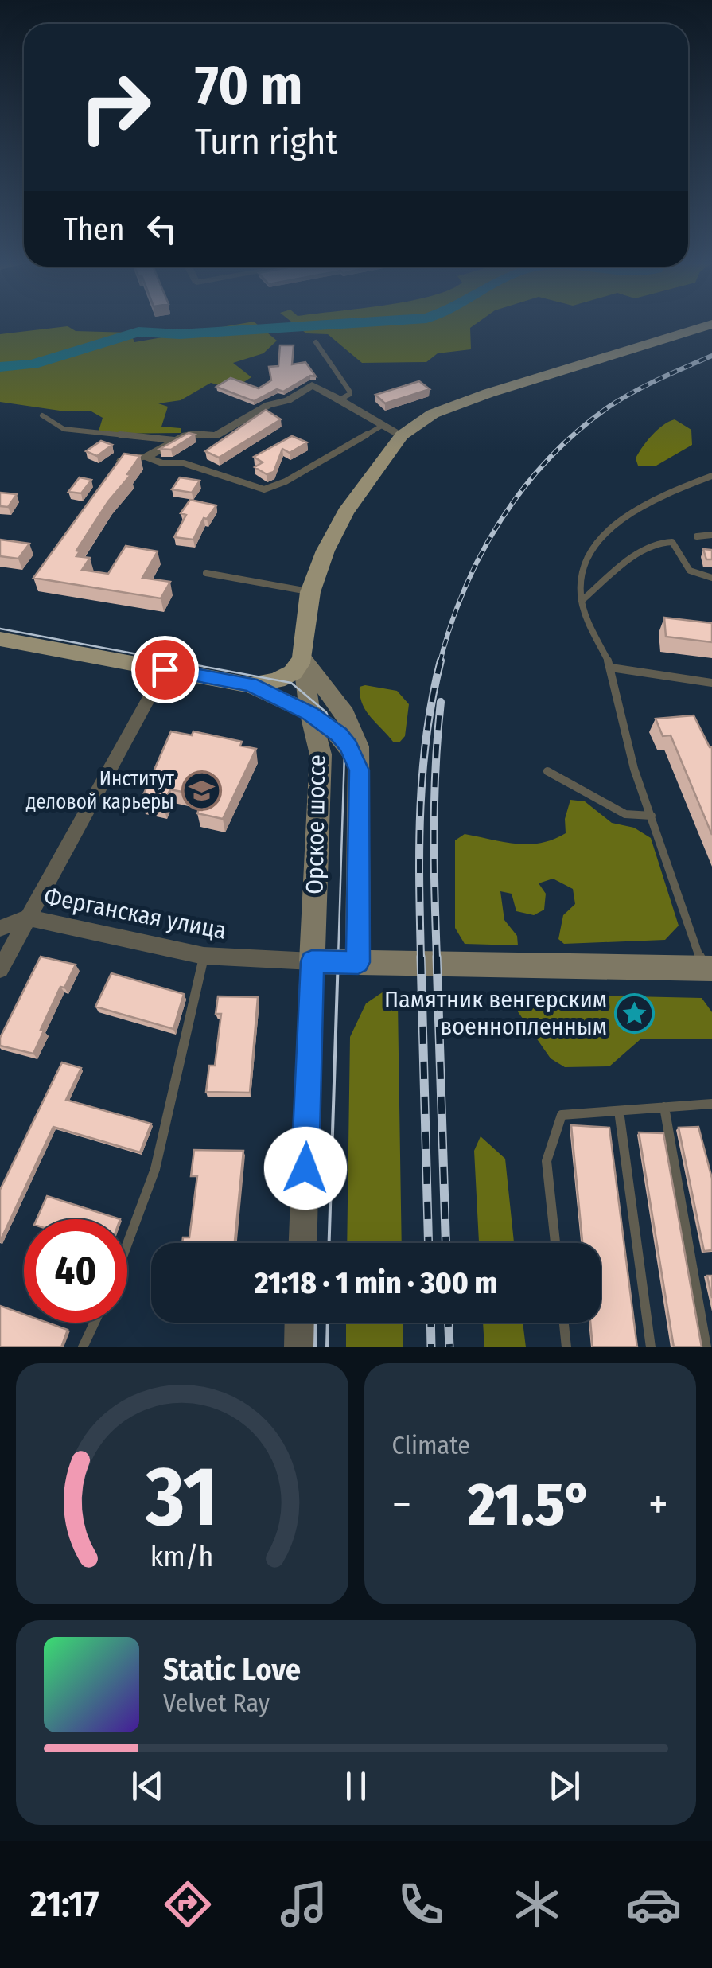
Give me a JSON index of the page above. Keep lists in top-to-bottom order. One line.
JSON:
{"streets":{"main road":["Орское шоссе"],"street":["Ферганская улица"]},"crossings":[["Орское шоссе","Ферганская улица"]],"places":{"school or university":["Институт деловой карьеры"],"place":["Памятник венгерским военнопленным"]},"page":{"turn":["70 m","Turn right"],"then":"Then","limit":"40","trip":"21:18 · 1 min · 300 m","tile":"Climate","heat":["−","21.5°","+"],"song":["Static Love","Velvet Ray"],"tabs":"21:17","gauge":["31","km/h"]}}
